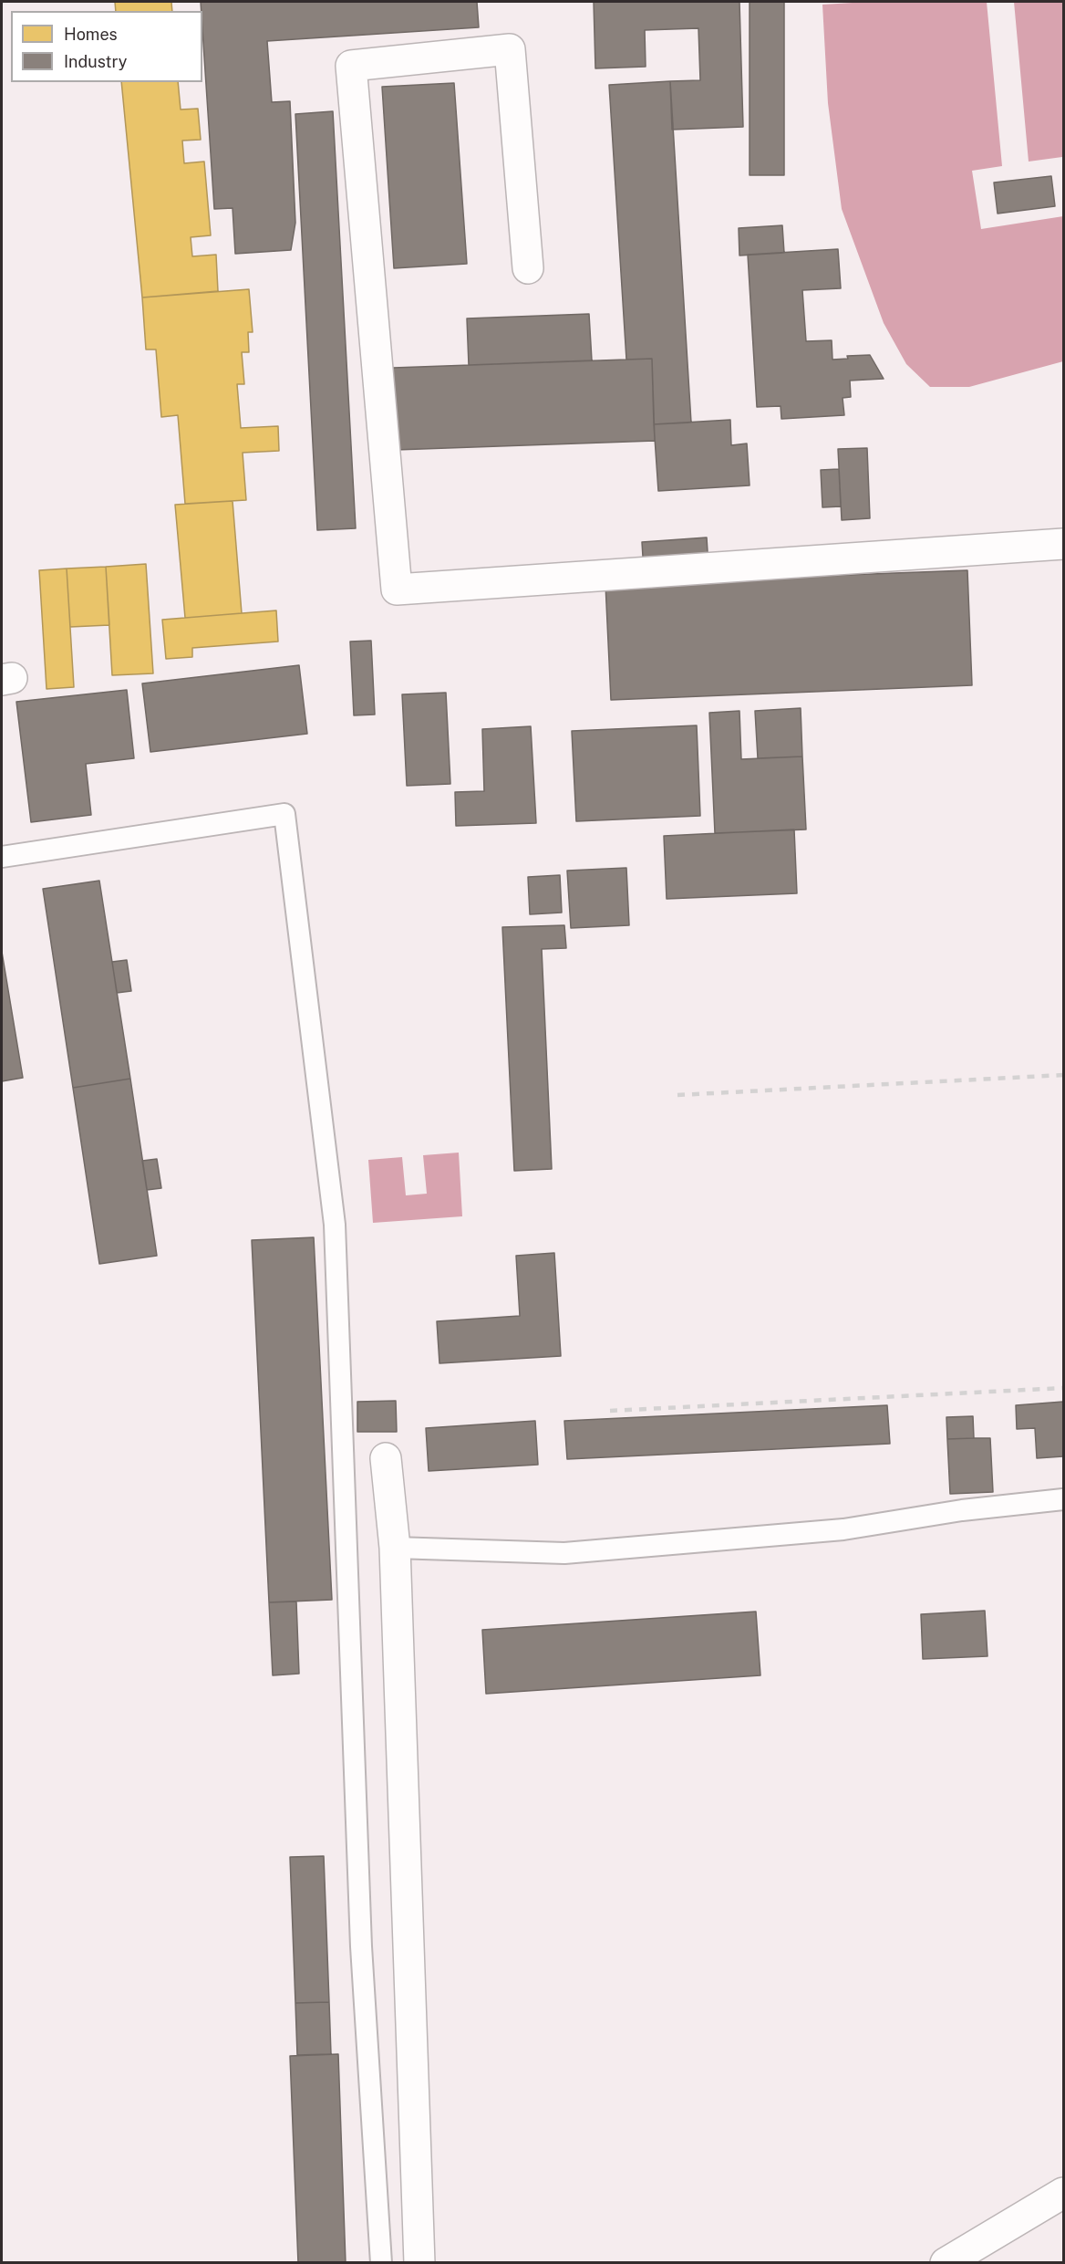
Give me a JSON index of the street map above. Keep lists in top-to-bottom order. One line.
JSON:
{"legend":["Homes","Industry"]}
